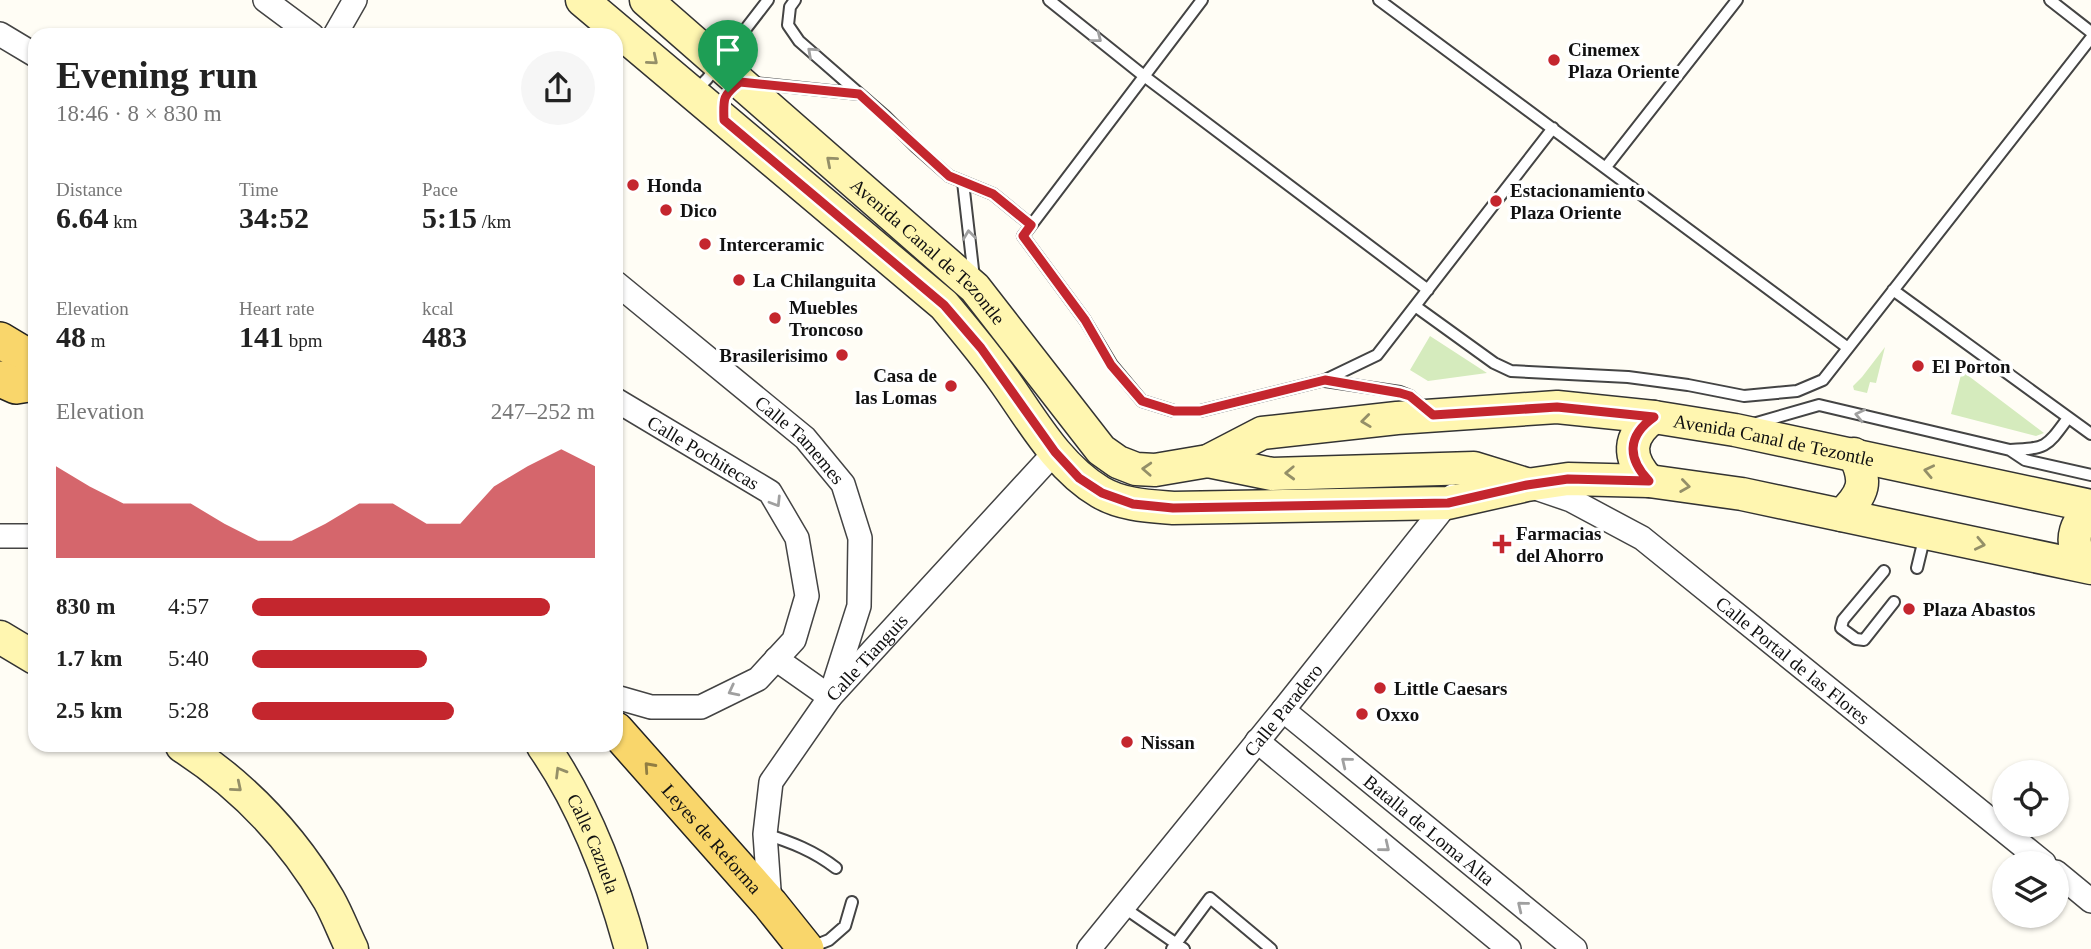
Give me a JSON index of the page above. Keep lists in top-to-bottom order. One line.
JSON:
{"streets":{"main road":["Avenida Canal de Tezontle","Leyes de Reforma","Calle Cazuela"],"street":["Calle Tamemes","Calle Pochitecas","Calle Tianguis","Calle Portal de las Flores","Calle Paradero","Batalla de Loma Alta"]},"crossings":[["Avenida Canal de Tezontle","Calle Tianguis"],["Avenida Canal de Tezontle","Calle Portal de las Flores"],["Avenida Canal de Tezontle","Calle Paradero"],["Calle Tamemes","Calle Tianguis"],["Calle Tianguis","Leyes de Reforma"],["Calle Paradero","Batalla de Loma Alta"]],"one_way":["Leyes de Reforma","Calle Cazuela"],"places":{"other":["Cinemex Plaza Oriente","Honda","Estacionamiento Plaza Oriente","Dico","Interceramic","La Chilanguita","Muebles Troncoso","Brasilerisimo","El Porton","Casa de las Lomas","Plaza Abastos","Little Caesars","Oxxo","Nissan"],"health":["Farmacias del Ahorro"]},"page":{"heading":["Evening run","18:46 · 8 × 830 m"],"stats":[["Distance","6.64 km"],["Time","34:52"],["Pace","5:15 /km"],["Elevation","48 m"],["Heart rate","141 bpm"],["kcal","483"]],"chart":["Elevation","247–252 m"],"list":[{"name":"830 m","note":"4:57"},{"name":"1.7 km","note":"5:40"},{"name":"2.5 km","note":"5:28"}]}}
